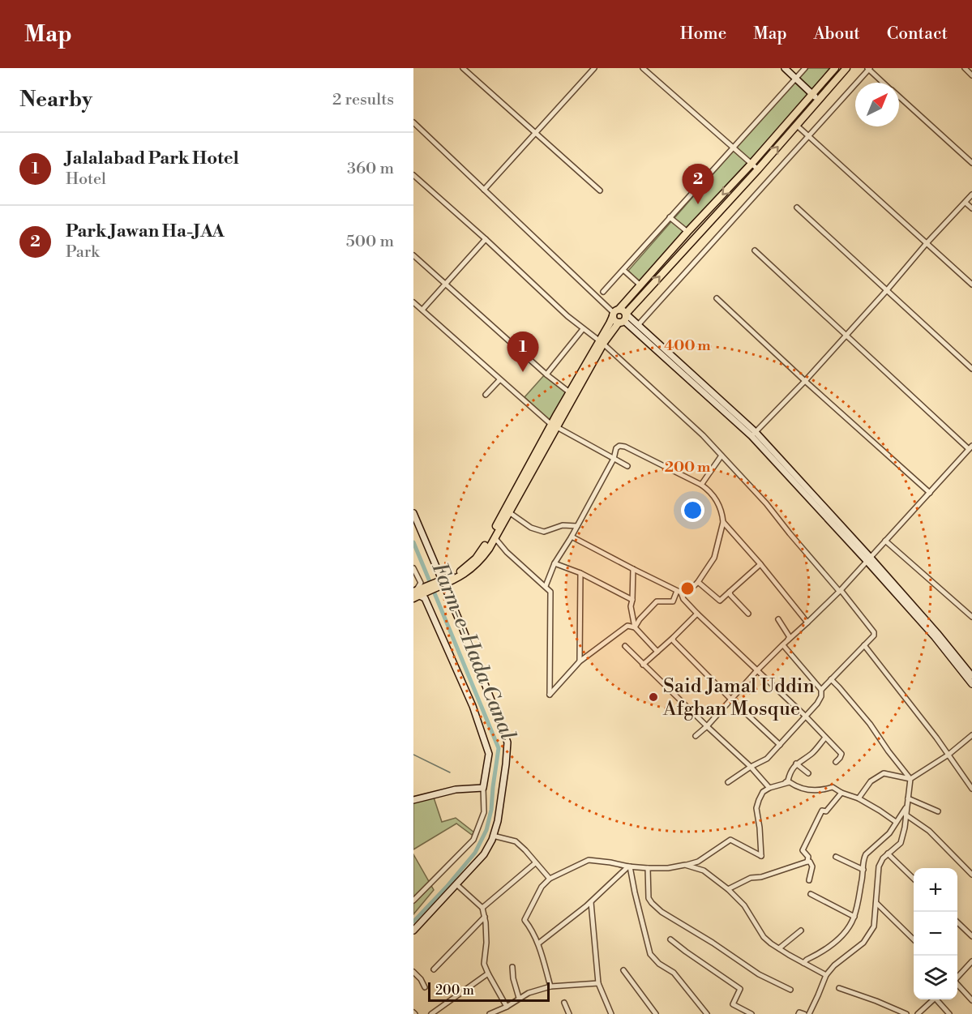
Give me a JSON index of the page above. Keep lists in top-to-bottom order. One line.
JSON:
{"water":["Farm-e-Hada Canal"],"places":["Said Jamal Uddin Afghan Mosque"],"scale_bar":"200 m","north":"top right","page":{"header":"Map","nav":["Home","Map","About","Contact"],"heading":["Nearby","2 results"],"list":[{"mark":"1","name":"Jalalabad Park Hotel","note":"Hotel","value":"360 m"},{"mark":"2","name":"Park Jawan Ha-JAA","note":"Park","value":"500 m"}],"pins":["2","1"],"map_buttons":["+","−"],"scale":"200 m"},"rings":["400 m","200 m"]}
